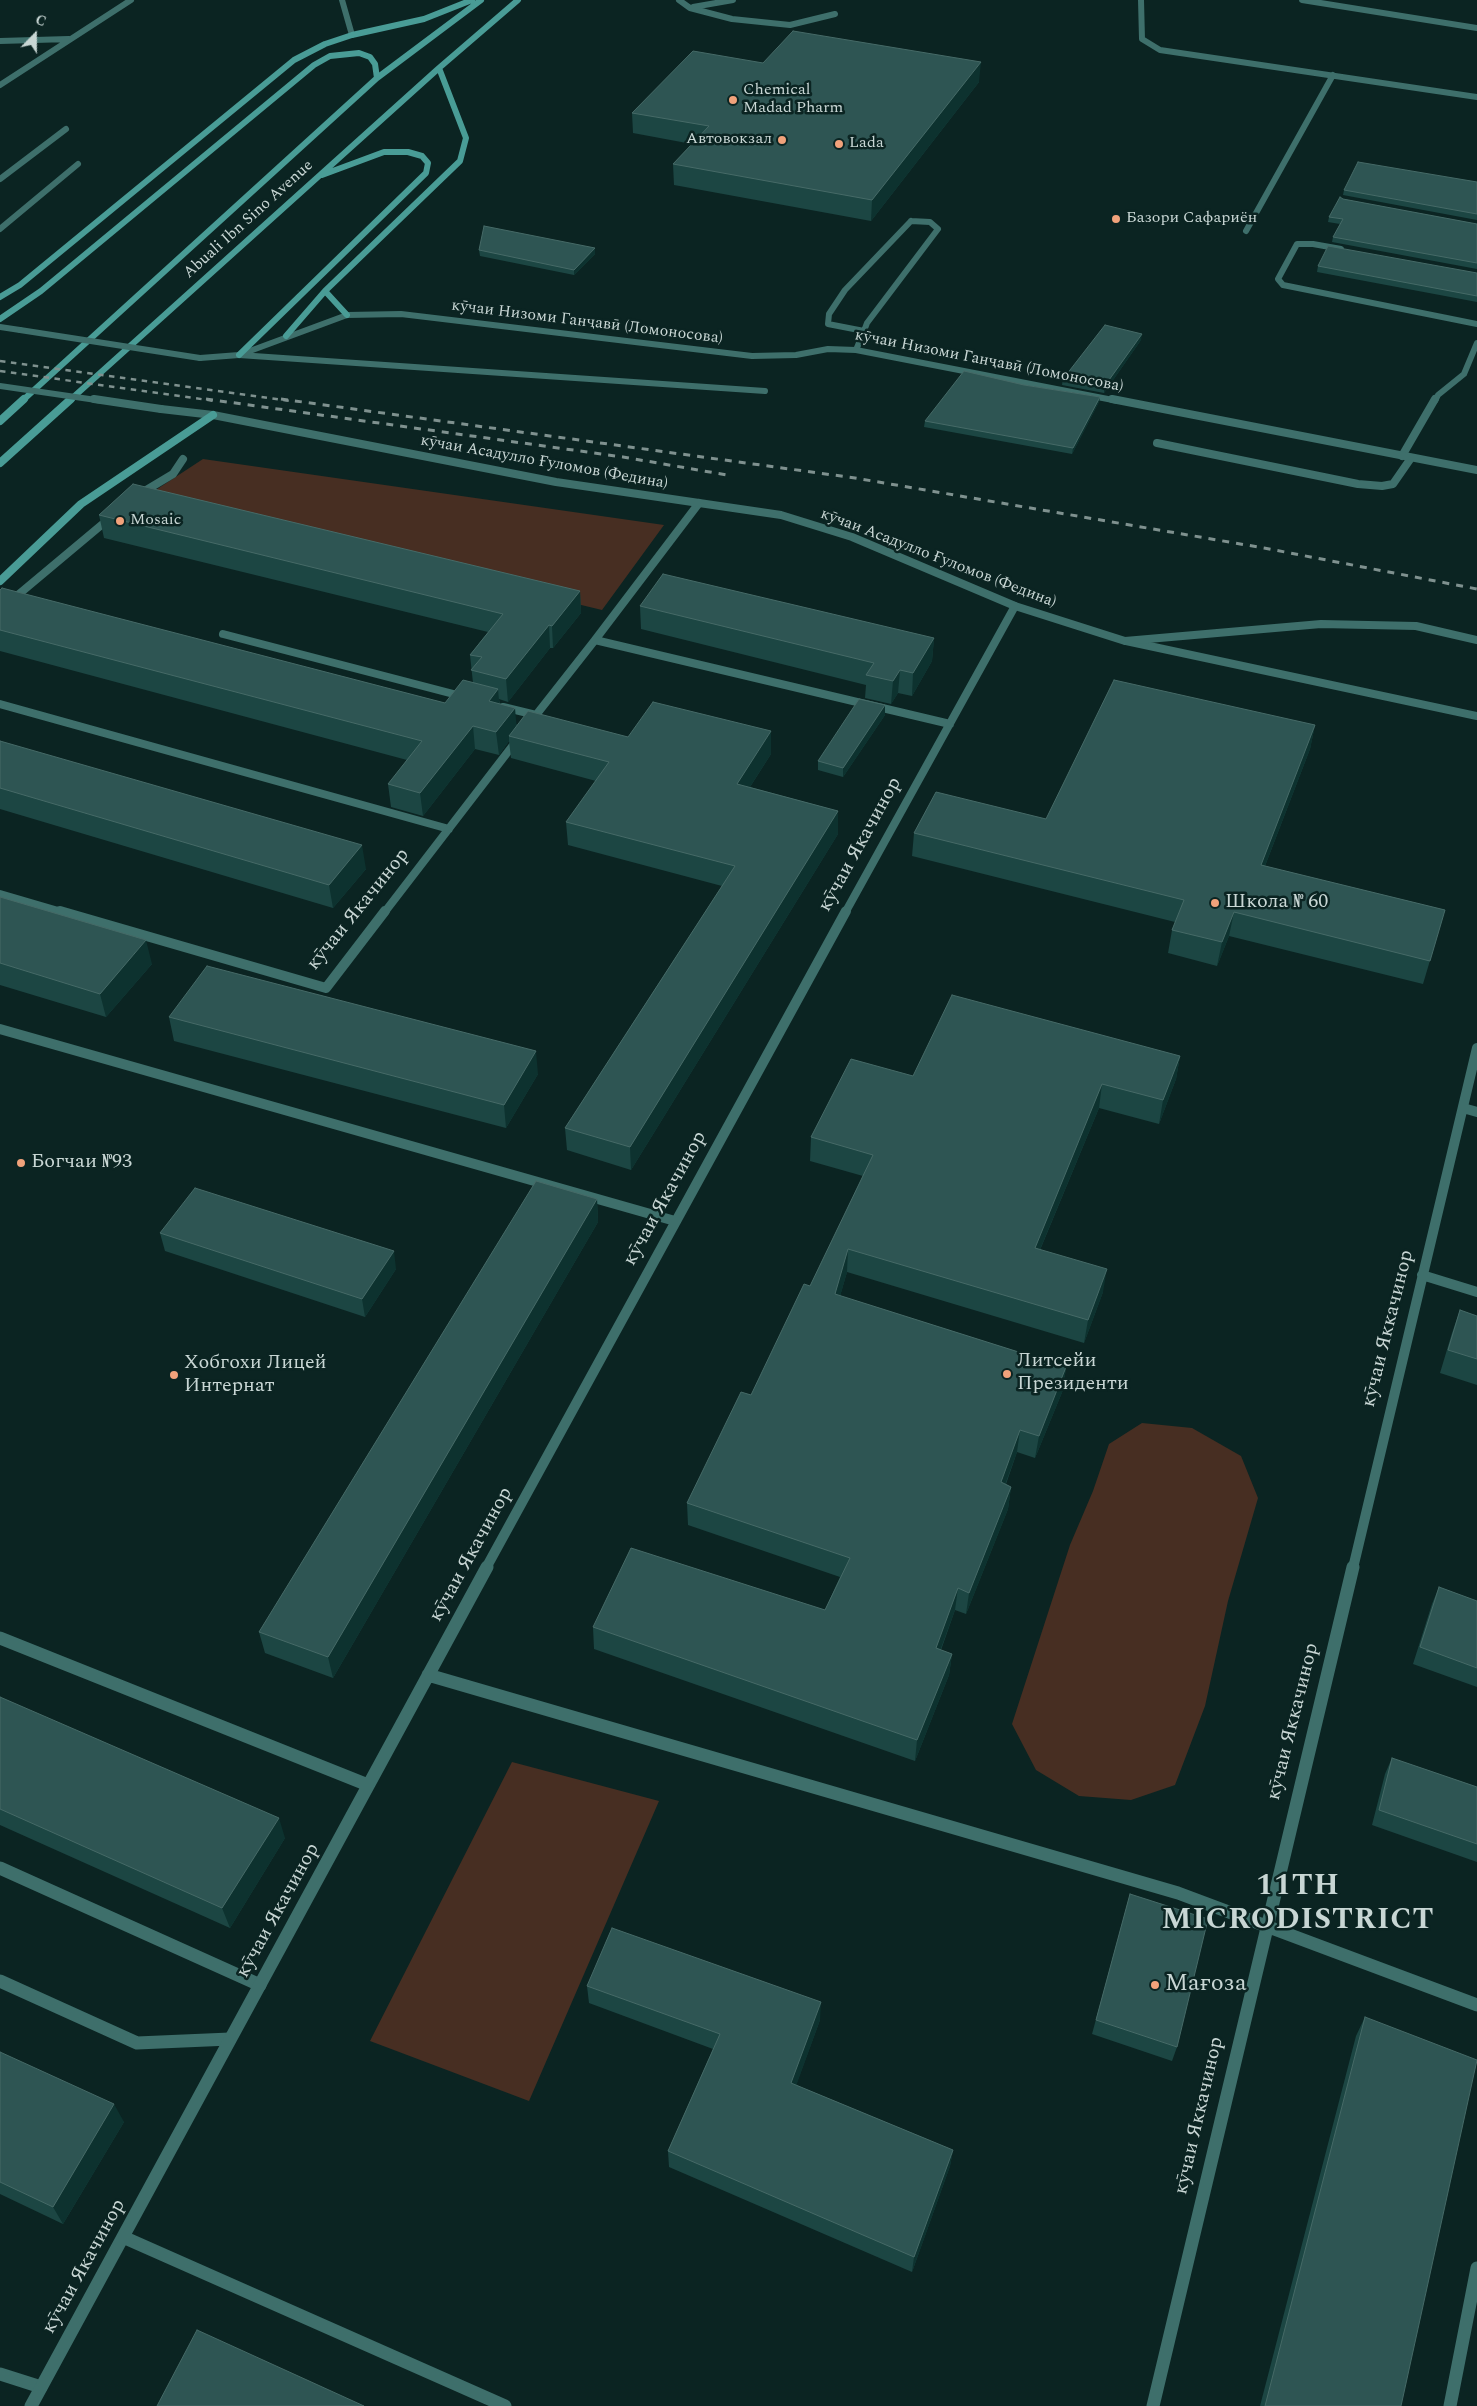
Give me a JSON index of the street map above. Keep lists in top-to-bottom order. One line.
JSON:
{"streets":{"main road":["Abuali Ibn Sino Avenue"],"street":["кӯчаи Низоми Ганҷавӣ (Ломоносова)","кӯчаи Асадулло Ғуломов (Федина)","кӯчаи Якачинор","кӯчаи Яккачинор"]},"crossings":[["кӯчаи Асадулло Ғуломов (Федина)","кӯчаи Якачинор"]],"districts":["11TH MICRODISTRICT"],"places":["Chemical Madad Pharm","Автовокзал","Lada","Базори Сафариён","Mosaic","Школа № 60","Богчаи №93","Литсейи Президенти","Хобгохи Лицей Интернат","Мағоза"],"north":"top"}
